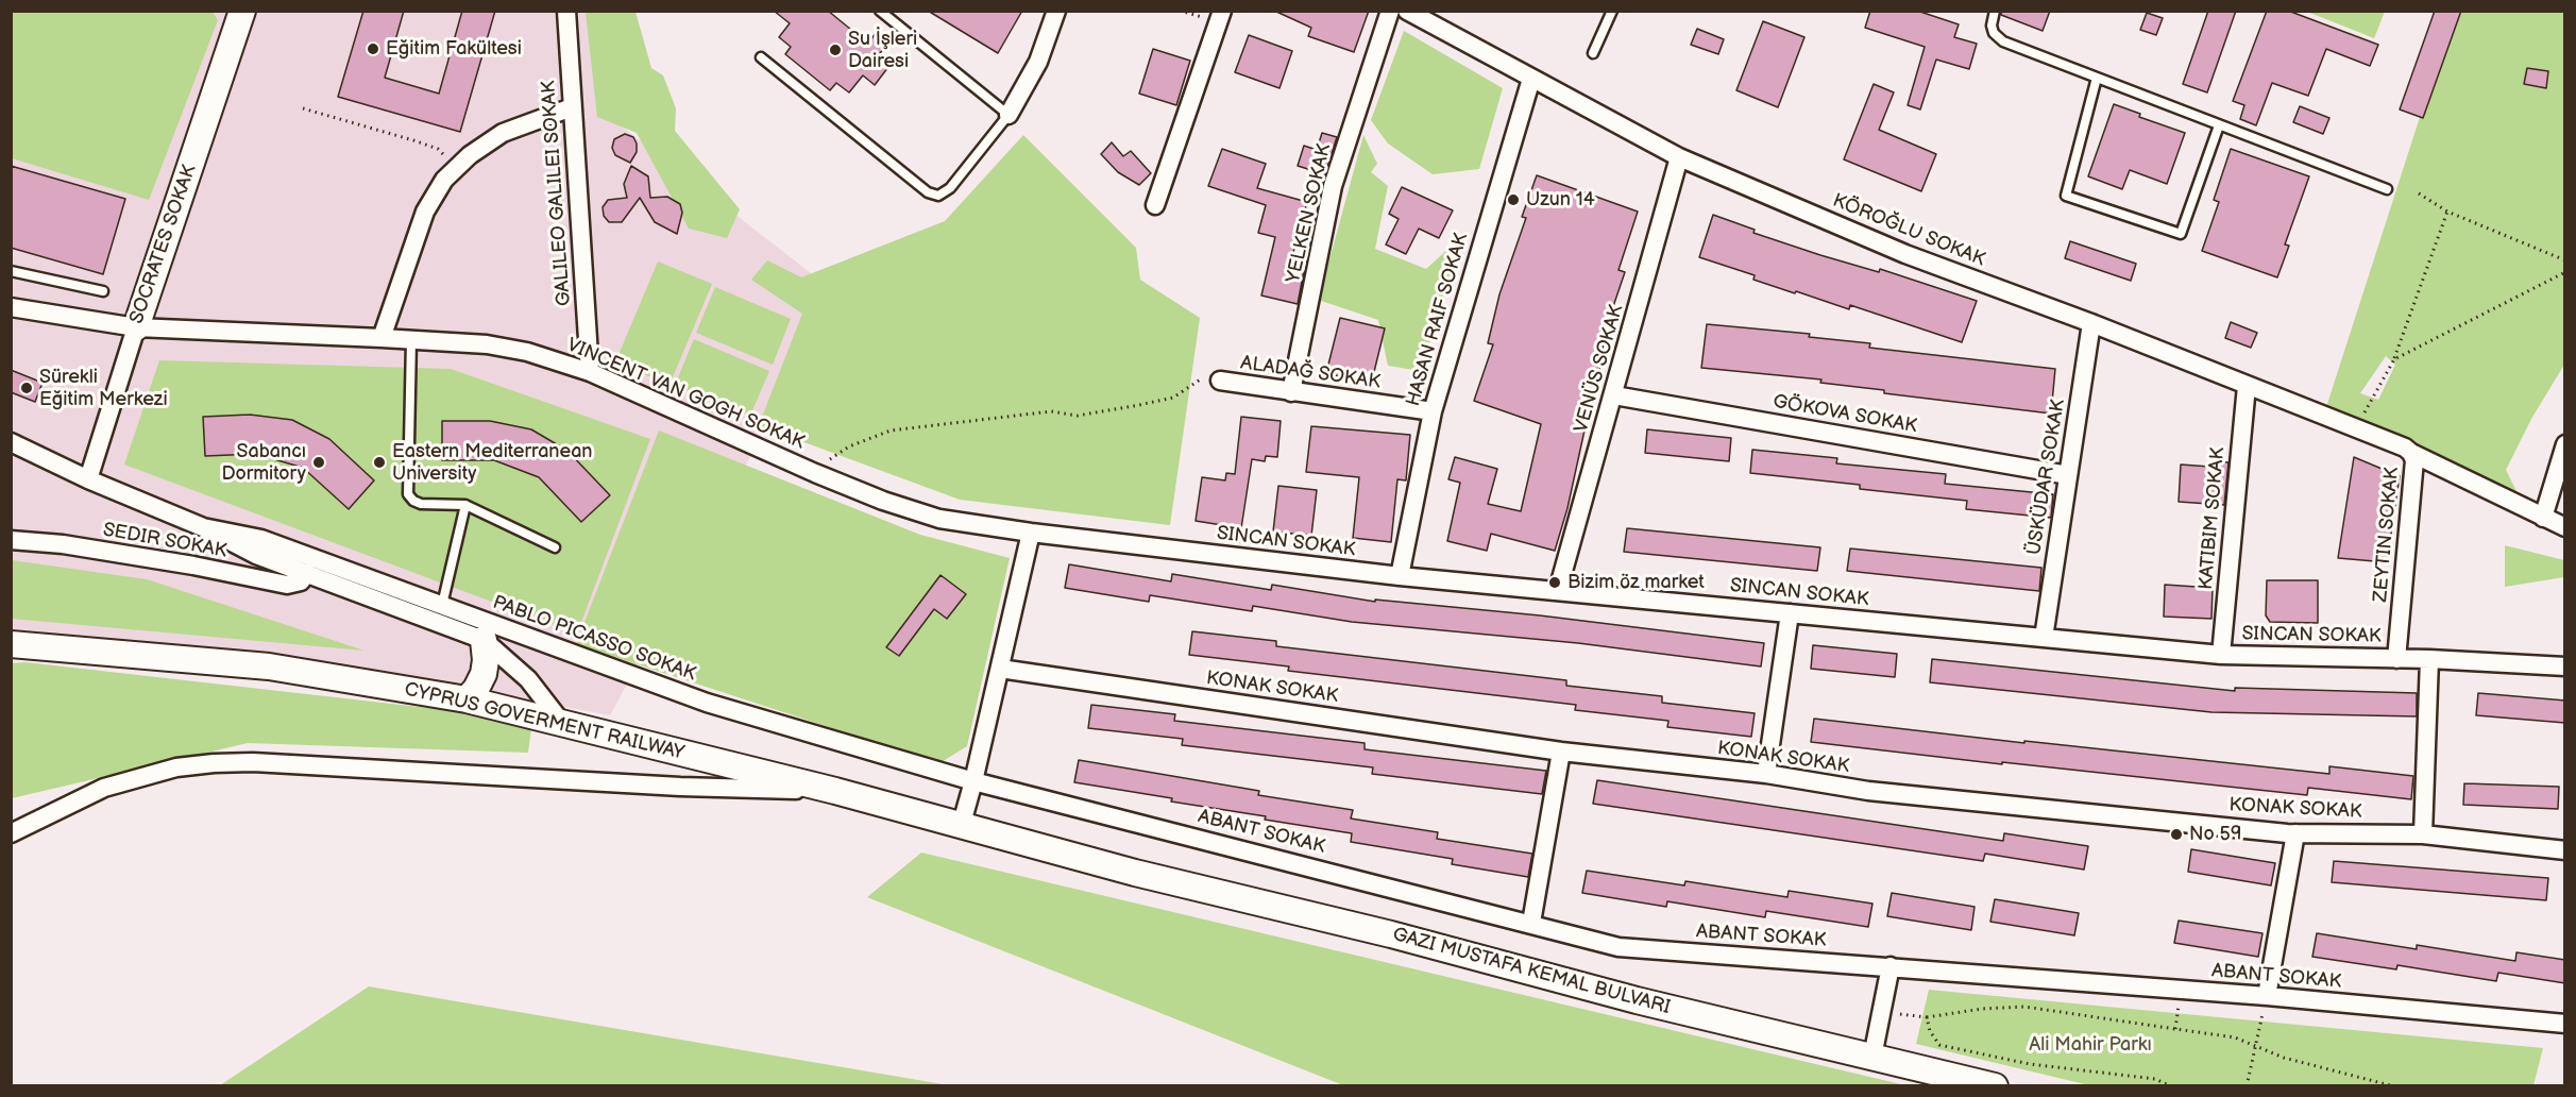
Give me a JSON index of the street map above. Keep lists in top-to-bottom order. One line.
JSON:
{"streets":{"main road":["SOCRATES SOKAK","CYPRUS GOVERMENT RAILWAY"],"street":["GALILEO GALILEI SOKAK","YELKEN SOKAK","KÖROĞLU SOKAK","HASAN RAIF SOKAK","VENÜS SOKAK","ALADAĞ SOKAK","VINCENT VAN GOGH SOKAK","GÖKOVA SOKAK","ÜSKÜDAR SOKAK","KATIBIM SOKAK","ZEYTIN SOKAK","SEDIR SOKAK","SINCAN SOKAK","PABLO PICASSO SOKAK","KONAK SOKAK","ABANT SOKAK"]},"crossings":[["GALILEO GALILEI SOKAK","VINCENT VAN GOGH SOKAK"],["YELKEN SOKAK","ALADAĞ SOKAK"],["KÖROĞLU SOKAK","HASAN RAIF SOKAK"],["KÖROĞLU SOKAK","VENÜS SOKAK"],["KÖROĞLU SOKAK","ÜSKÜDAR SOKAK"],["KÖROĞLU SOKAK","KATIBIM SOKAK"],["KÖROĞLU SOKAK","ZEYTIN SOKAK"],["SOCRATES SOKAK","VINCENT VAN GOGH SOKAK"],["SOCRATES SOKAK","PABLO PICASSO SOKAK"],["HASAN RAIF SOKAK","ALADAĞ SOKAK"],["HASAN RAIF SOKAK","SINCAN SOKAK"],["VENÜS SOKAK","GÖKOVA SOKAK"],["VENÜS SOKAK","SINCAN SOKAK"],["VINCENT VAN GOGH SOKAK","SINCAN SOKAK"],["GÖKOVA SOKAK","ÜSKÜDAR SOKAK"],["ÜSKÜDAR SOKAK","SINCAN SOKAK"],["KATIBIM SOKAK","SINCAN SOKAK"],["ZEYTIN SOKAK","SINCAN SOKAK"],["SEDIR SOKAK","PABLO PICASSO SOKAK"],["PABLO PICASSO SOKAK","CYPRUS GOVERMENT RAILWAY"],["PABLO PICASSO SOKAK","ABANT SOKAK"]],"parks":["Ali Mahir Parkı"],"places":["Eğitim Fakültesi","Su İşleri Dairesi","Uzun 14","Sürekli Eğitim Merkezi","Sabancı Dormitory","Eastern Mediterranean University","Bizim öz market","No 59"]}
